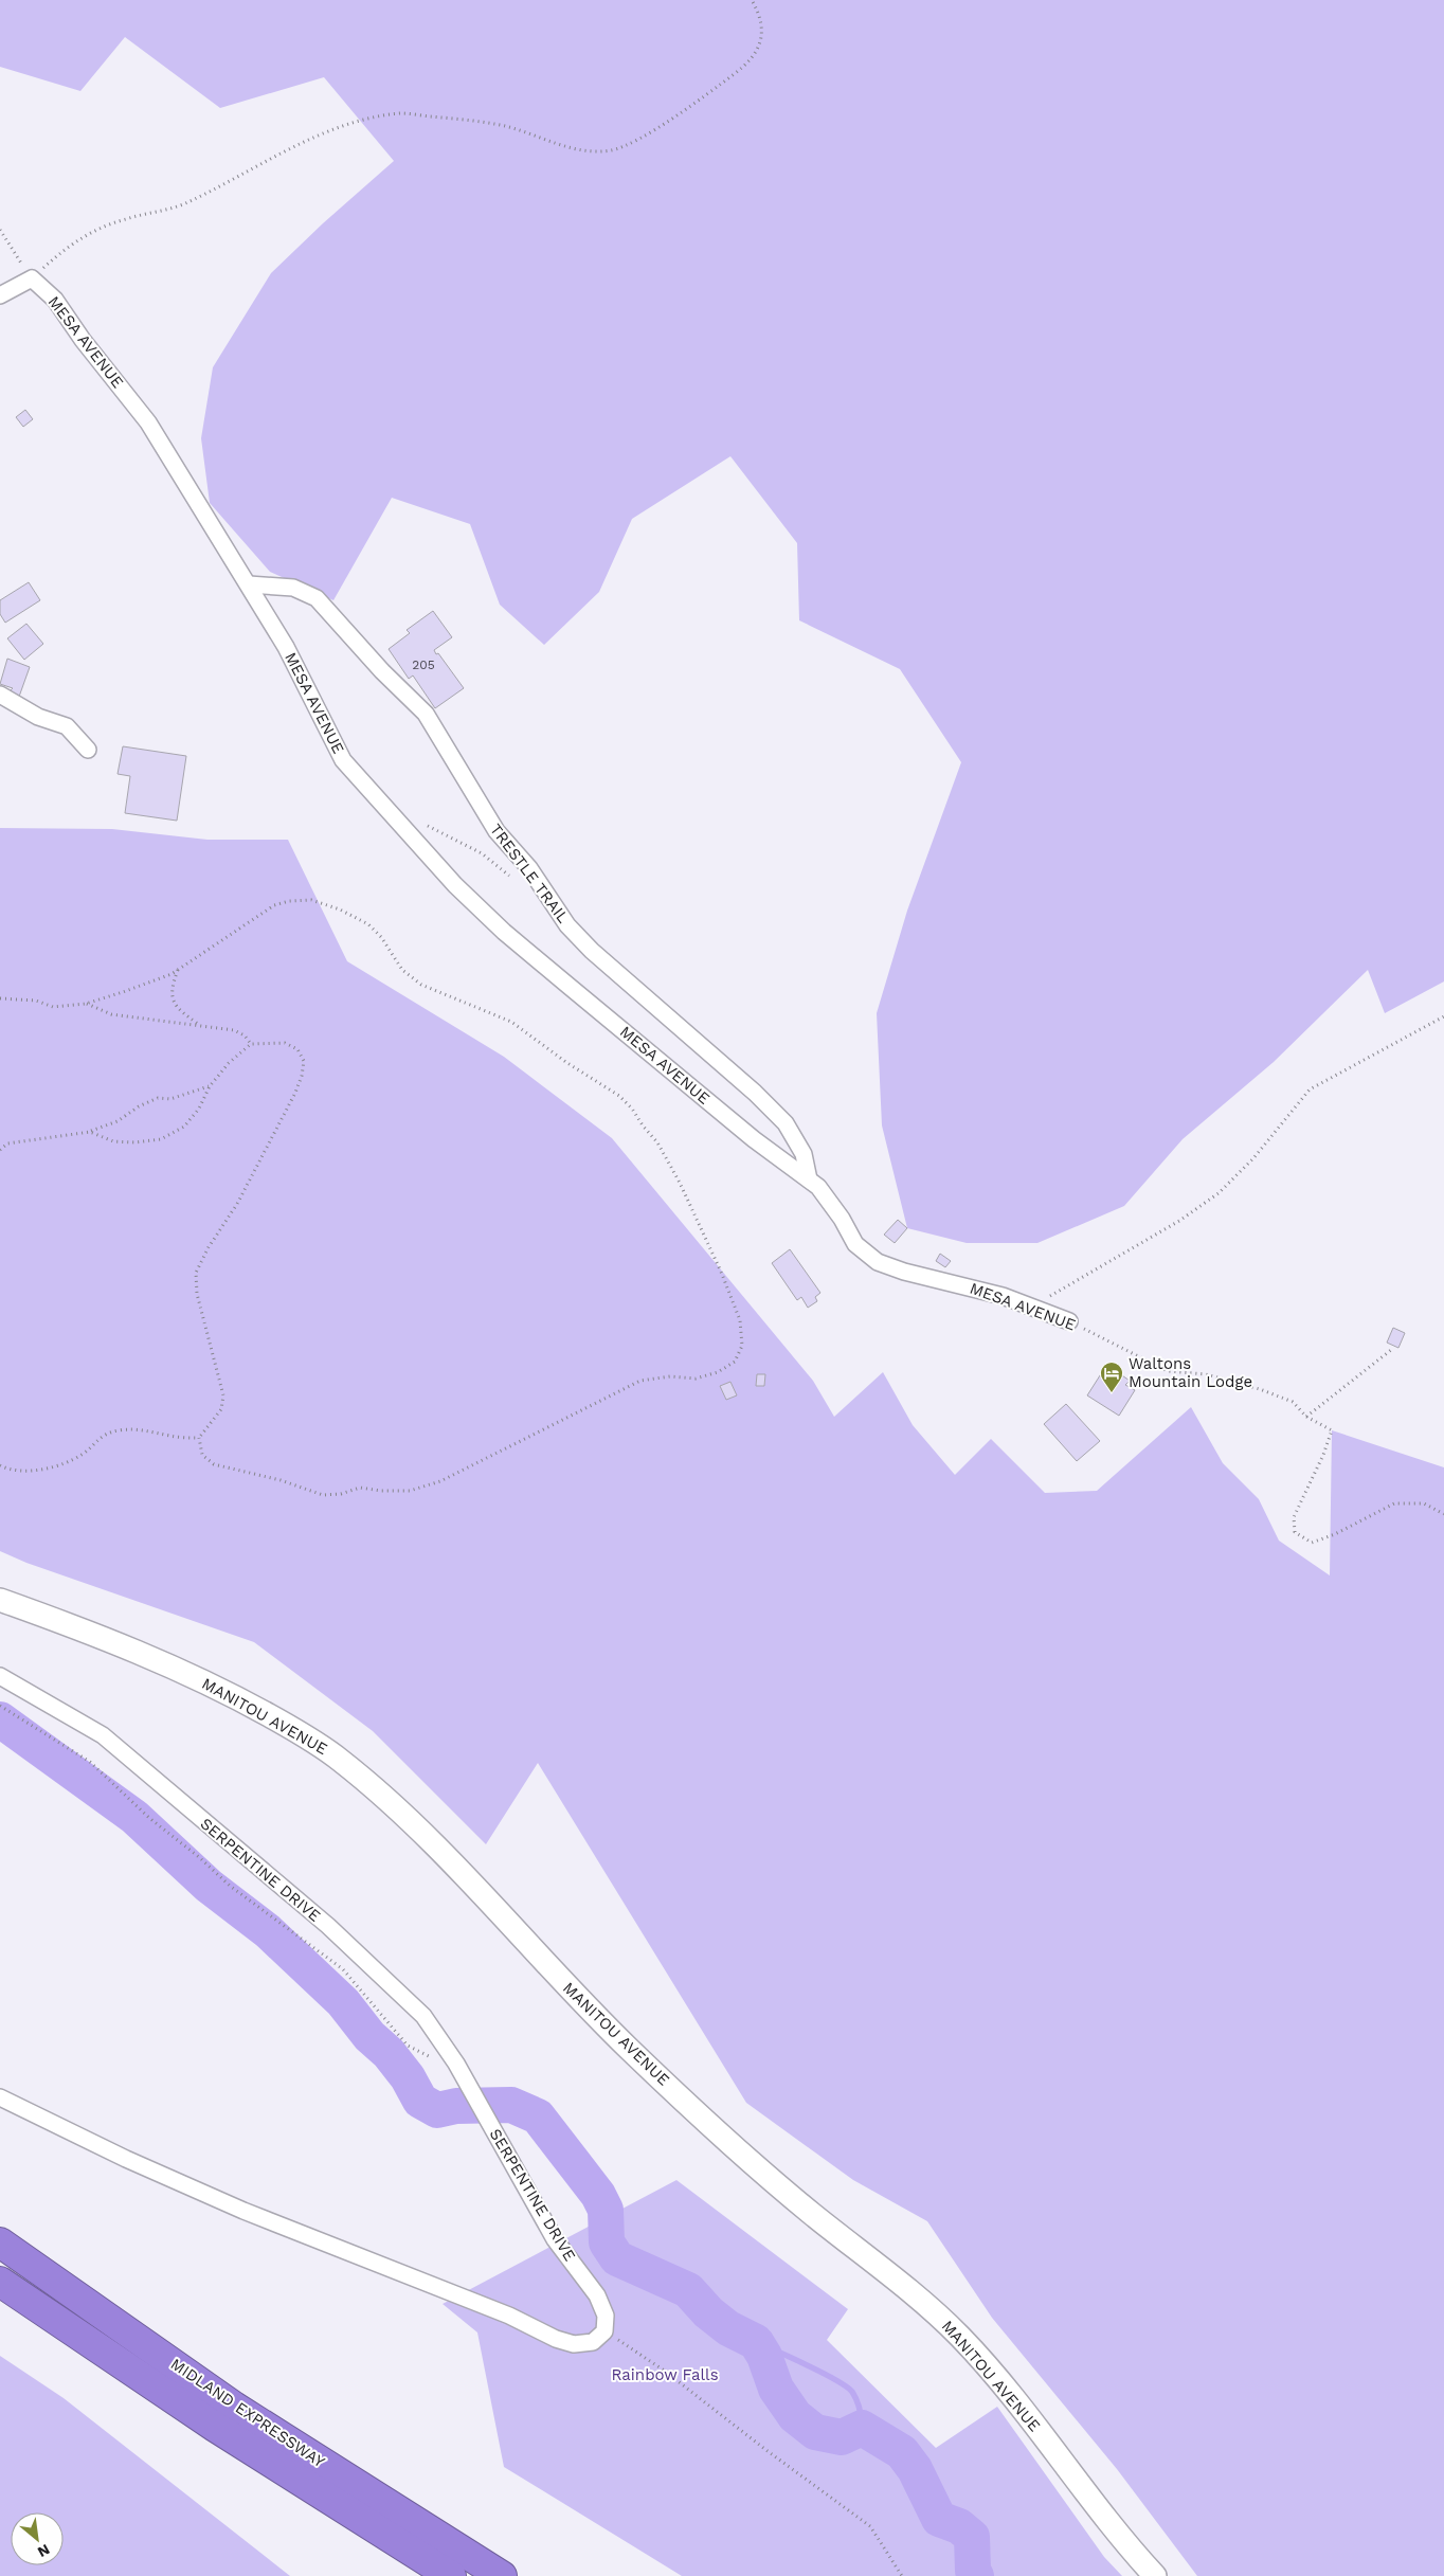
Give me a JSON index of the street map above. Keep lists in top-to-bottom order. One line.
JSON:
{"streets":{"highway":["MIDLAND EXPRESSWAY"],"main road":["MANITOU AVENUE"],"street":["MESA AVENUE","TRESTLE TRAIL","SERPENTINE DRIVE"]},"crossings":[["MESA AVENUE","TRESTLE TRAIL"]],"parks":["Rainbow Falls"],"places":{"hotel":["Waltons Mountain Lodge"]},"house_numbers":["205"],"north":"bottom right"}
